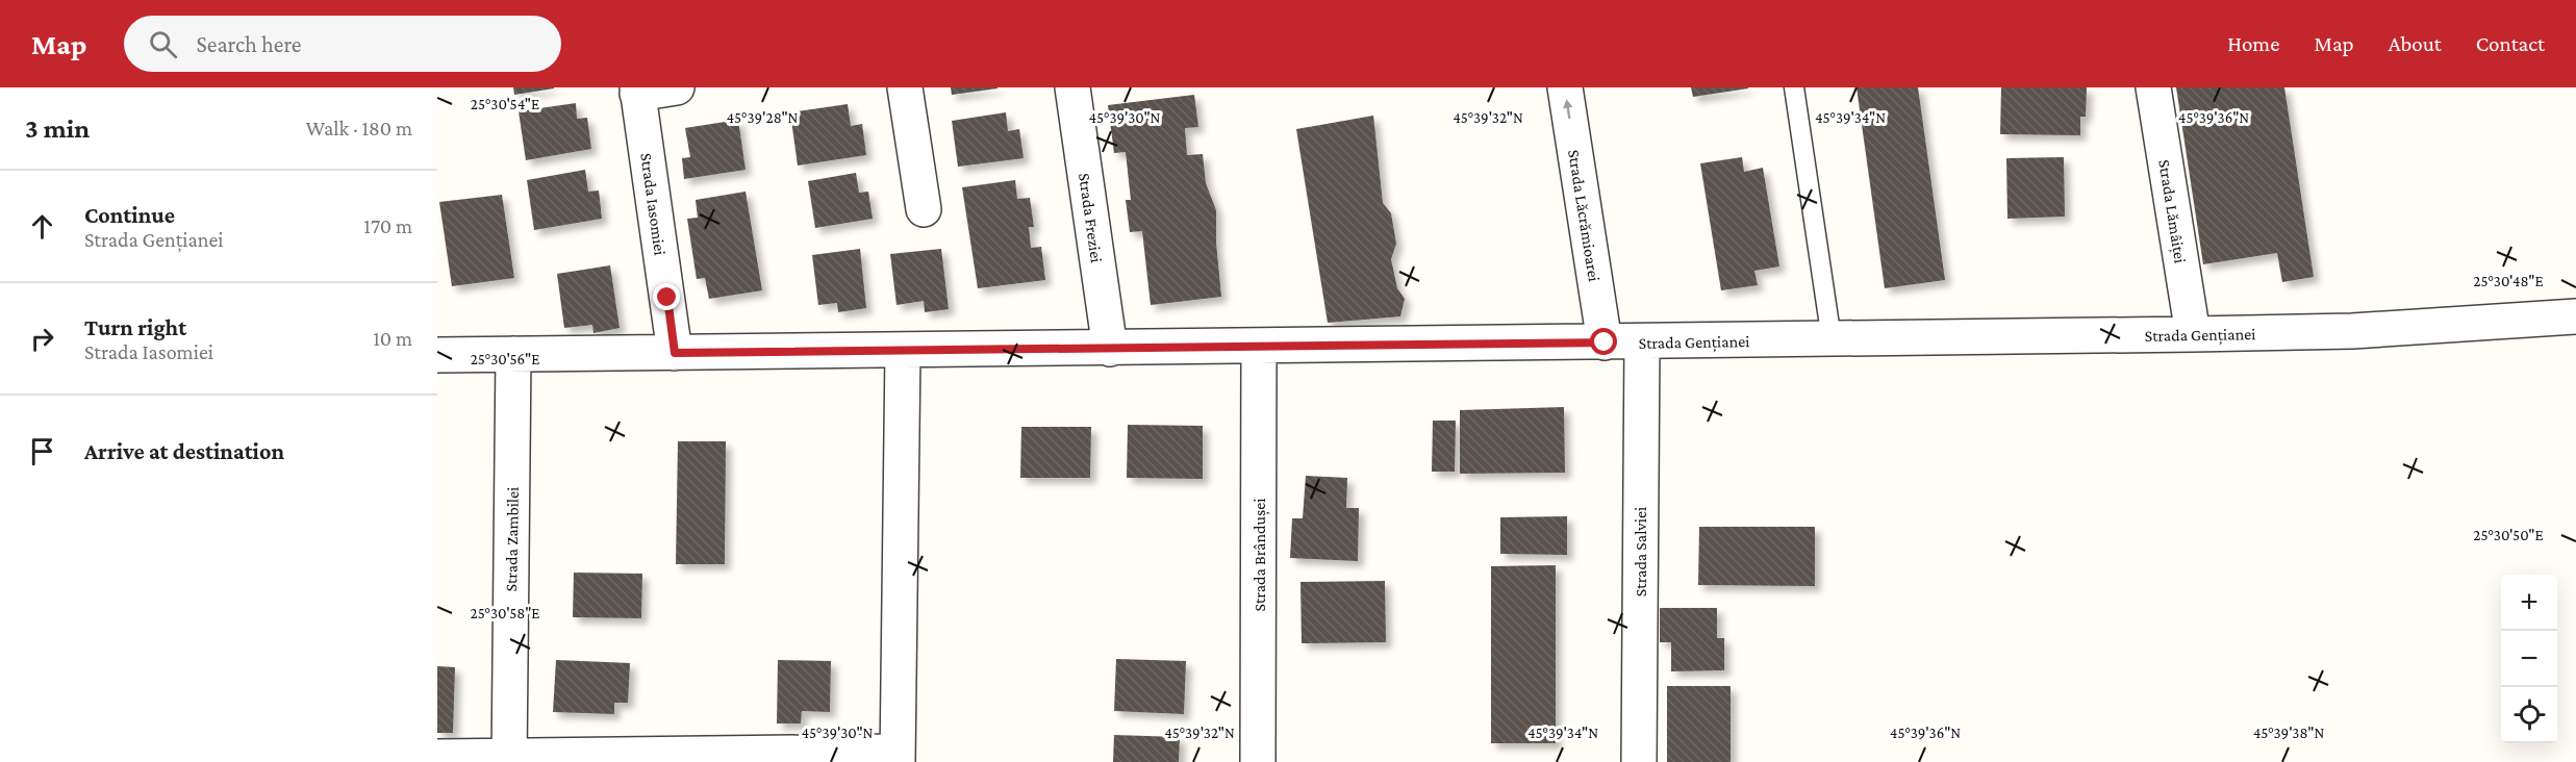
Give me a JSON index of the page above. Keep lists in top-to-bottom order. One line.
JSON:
{"streets":{"street":["Strada Iasomiei","Strada Lămâiței","Strada Lăcrămioarei","Strada Freziei","Strada Gențianei","Strada Zambilei","Strada Salviei","Strada Brândușei"]},"crossings":[["Strada Iasomiei","Strada Gențianei"],["Strada Lămâiței","Strada Gențianei"],["Strada Lăcrămioarei","Strada Gențianei"],["Strada Freziei","Strada Gențianei"],["Strada Gențianei","Strada Zambilei"],["Strada Gențianei","Strada Salviei"],["Strada Gențianei","Strada Brândușei"]],"one_way":["Strada Lăcrămioarei"],"page":{"header":"Map","search":"Search here","nav":["Home","Map","About","Contact"],"heading":["3 min","Walk · 180 m"],"list":[["Continue","Strada Gențianei","170 m"],["Turn right","Strada Iasomiei","10 m"],"Arrive at destination"],"map_buttons":["+","−"]},"coordinates":["25°30'54\"E","45°39'28\"N","45°39'30\"N","45°39'32\"N","45°39'34\"N","45°39'36\"N","25°30'48\"E","25°30'56\"E","25°30'50\"E","25°30'58\"E","45°39'38\"N"]}
